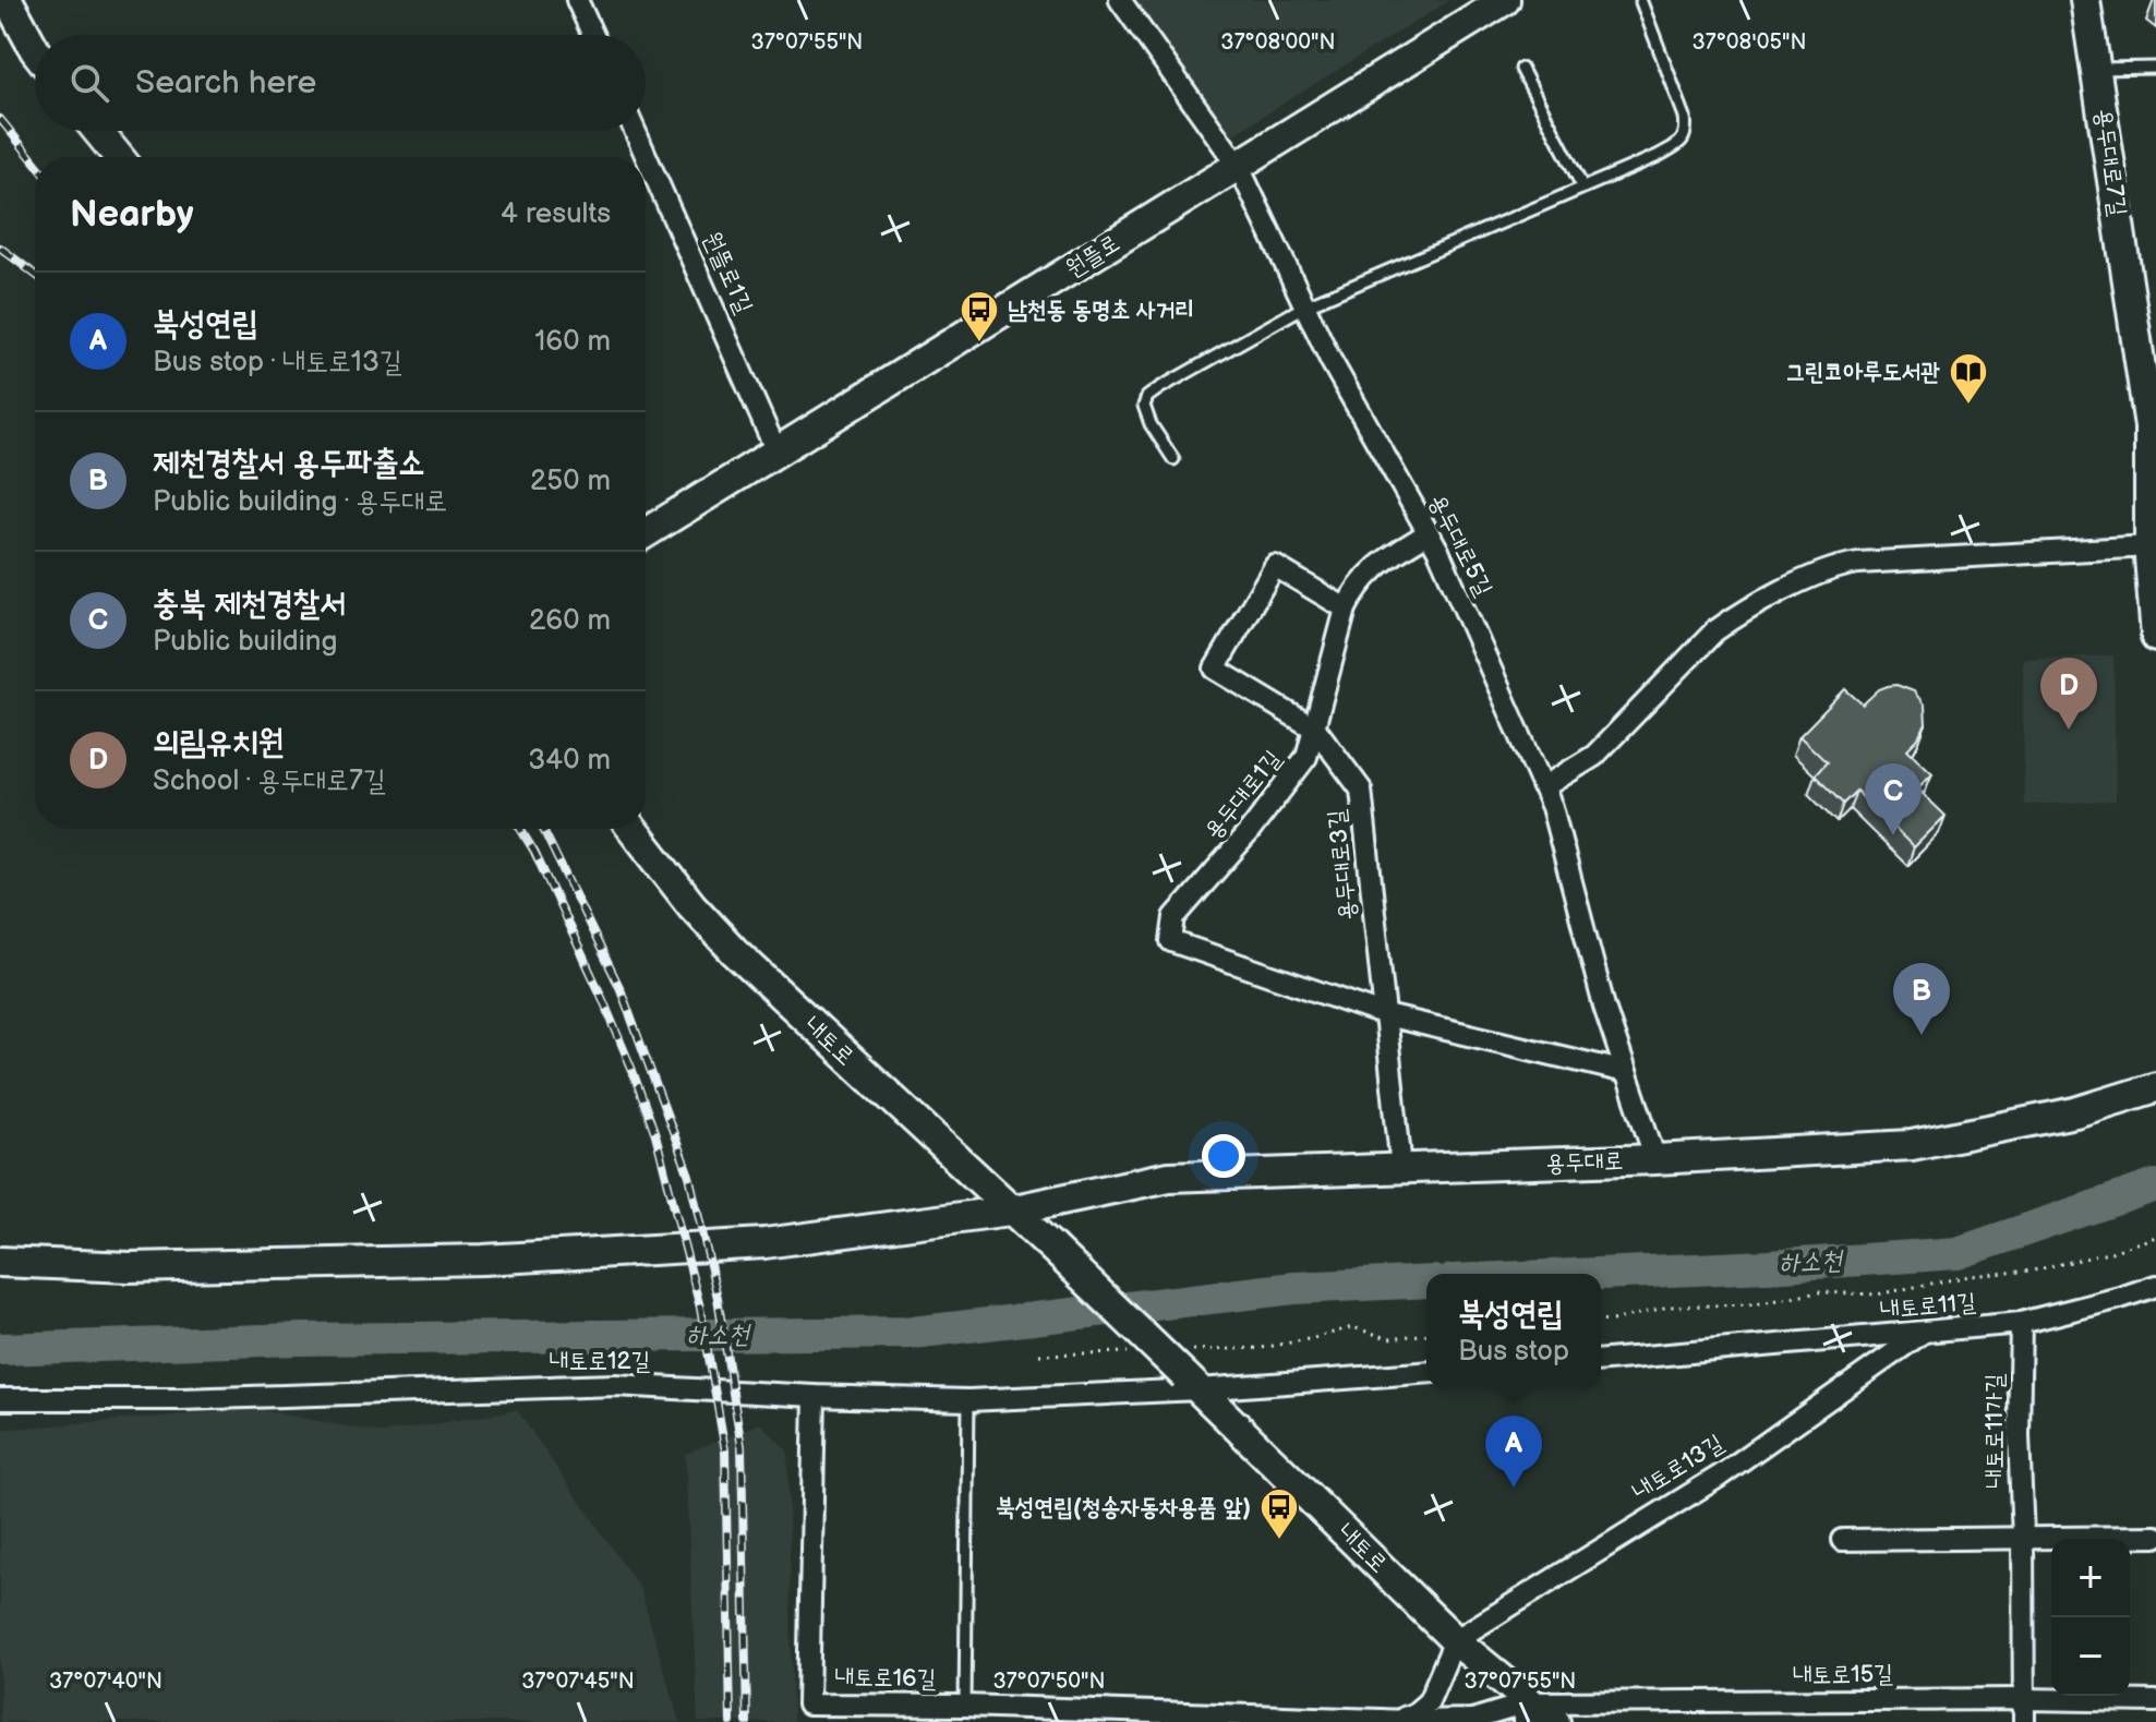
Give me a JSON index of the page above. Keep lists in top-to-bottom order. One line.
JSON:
{"streets":{"street":["용두대로7길","원뜰로","원뜰로1길","용두대로5길","용두대로1길","용두대로3길","내토로","용두대로","내토로11길","내토로12길","내토로11가길","내토로13길","내토로15길","내토로16길"]},"crossings":[["원뜰로","원뜰로1길"],["원뜰로","용두대로5길"],["용두대로5길","용두대로1길"],["용두대로5길","용두대로"],["용두대로1길","용두대로3길"],["용두대로3길","용두대로"],["내토로","용두대로"],["내토로","내토로12길"],["내토로","내토로13길"],["내토로","내토로15길"],["내토로","내토로16길"],["내토로11길","내토로11가길"],["내토로11길","내토로13길"],["내토로12길","내토로16길"],["내토로11가길","내토로15길"],["내토로15길","내토로16길"]],"water":["하소천"],"places":{"bus stop":["남천동 동명초 사거리","북성연립(청송자동차용품 앞)"],"library":["그린코아루도서관"]},"page":{"search":"Search here","heading":["Nearby","4 results"],"list":[{"mark":"A","name":"북성연립","note":"Bus stop · 내토로13길","value":"160 m"},{"mark":"B","name":"제천경찰서 용두파출소","note":"Public building · 용두대로","value":"250 m"},{"mark":"C","name":"충북 제천경찰서","note":"Public building","value":"260 m"},{"mark":"D","name":"의림유치원","note":"School · 용두대로7길","value":"340 m"}],"pins":["D","C","B","A"],"popup":["북성연립","Bus stop"],"map_buttons":["+","−"]},"coordinates":["37°07'55\"N","37°08'00\"N","37°08'05\"N","37°07'40\"N","37°07'45\"N","37°07'50\"N"]}
